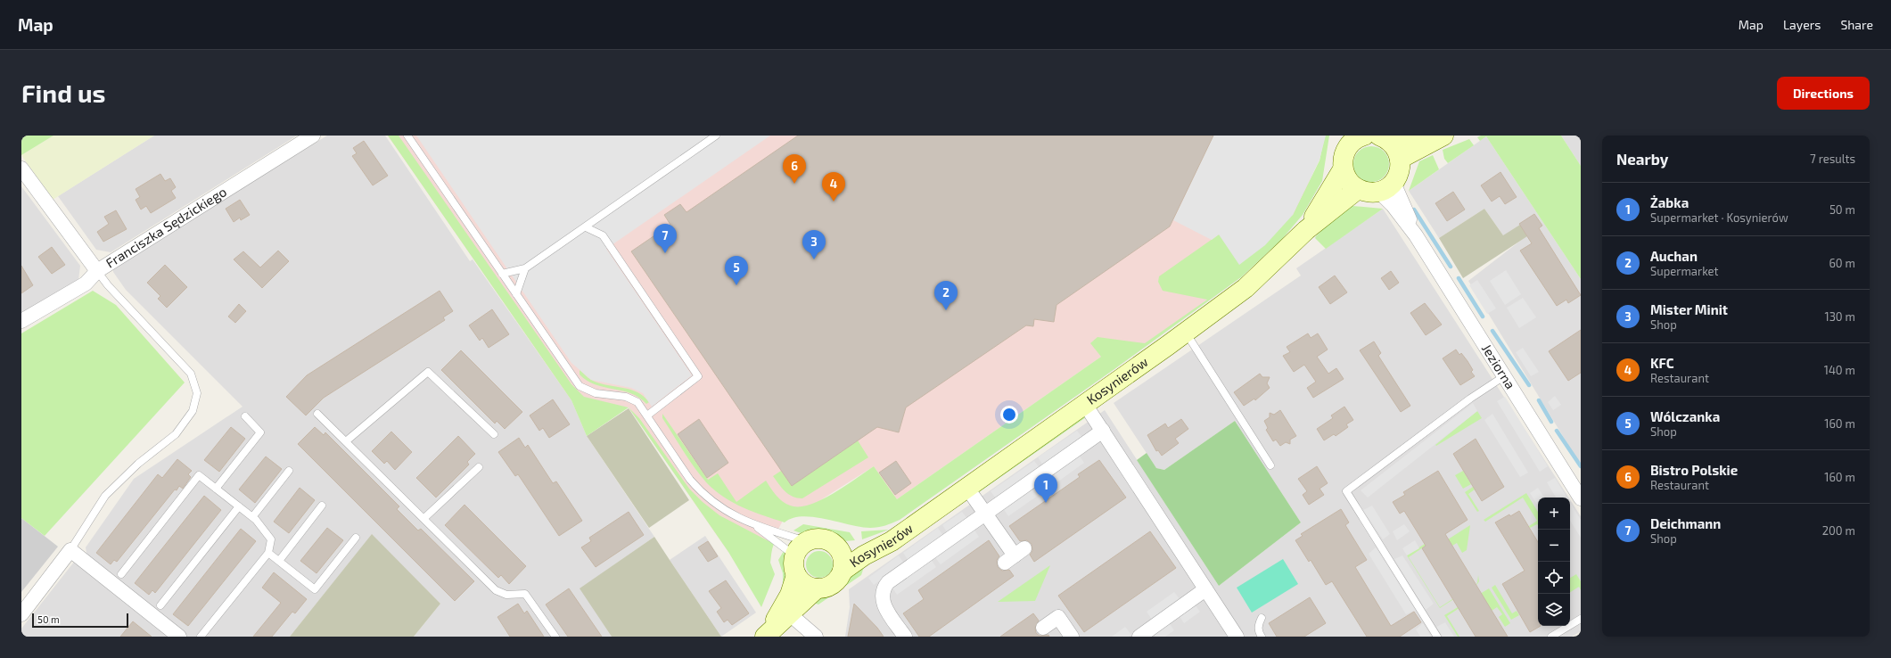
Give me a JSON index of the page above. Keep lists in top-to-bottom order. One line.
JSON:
{"streets":{"main road":["Kosynierów"],"street":["Franciszka Sędzickiego","Jeziorna"]},"scale_bar":"50 m","page":{"header":"Map","nav":["Map","Layers","Share"],"buttons":"Directions","title":"Find us","heading":["Nearby","7 results"],"pins":["6","4","7","3","5","2","1"],"list":[{"mark":"1","name":"Żabka","note":"Supermarket · Kosynierów","value":"50 m"},{"mark":"2","name":"Auchan","note":"Supermarket","value":"60 m"},{"mark":"3","name":"Mister Minit","note":"Shop","value":"130 m"},{"mark":"4","name":"KFC","note":"Restaurant","value":"140 m"},{"mark":"5","name":"Wólczanka","note":"Shop","value":"160 m"},{"mark":"6","name":"Bistro Polskie","note":"Restaurant","value":"160 m"},{"mark":"7","name":"Deichmann","note":"Shop","value":"200 m"}],"map_buttons":["+","−"],"scale":"50 m"}}
